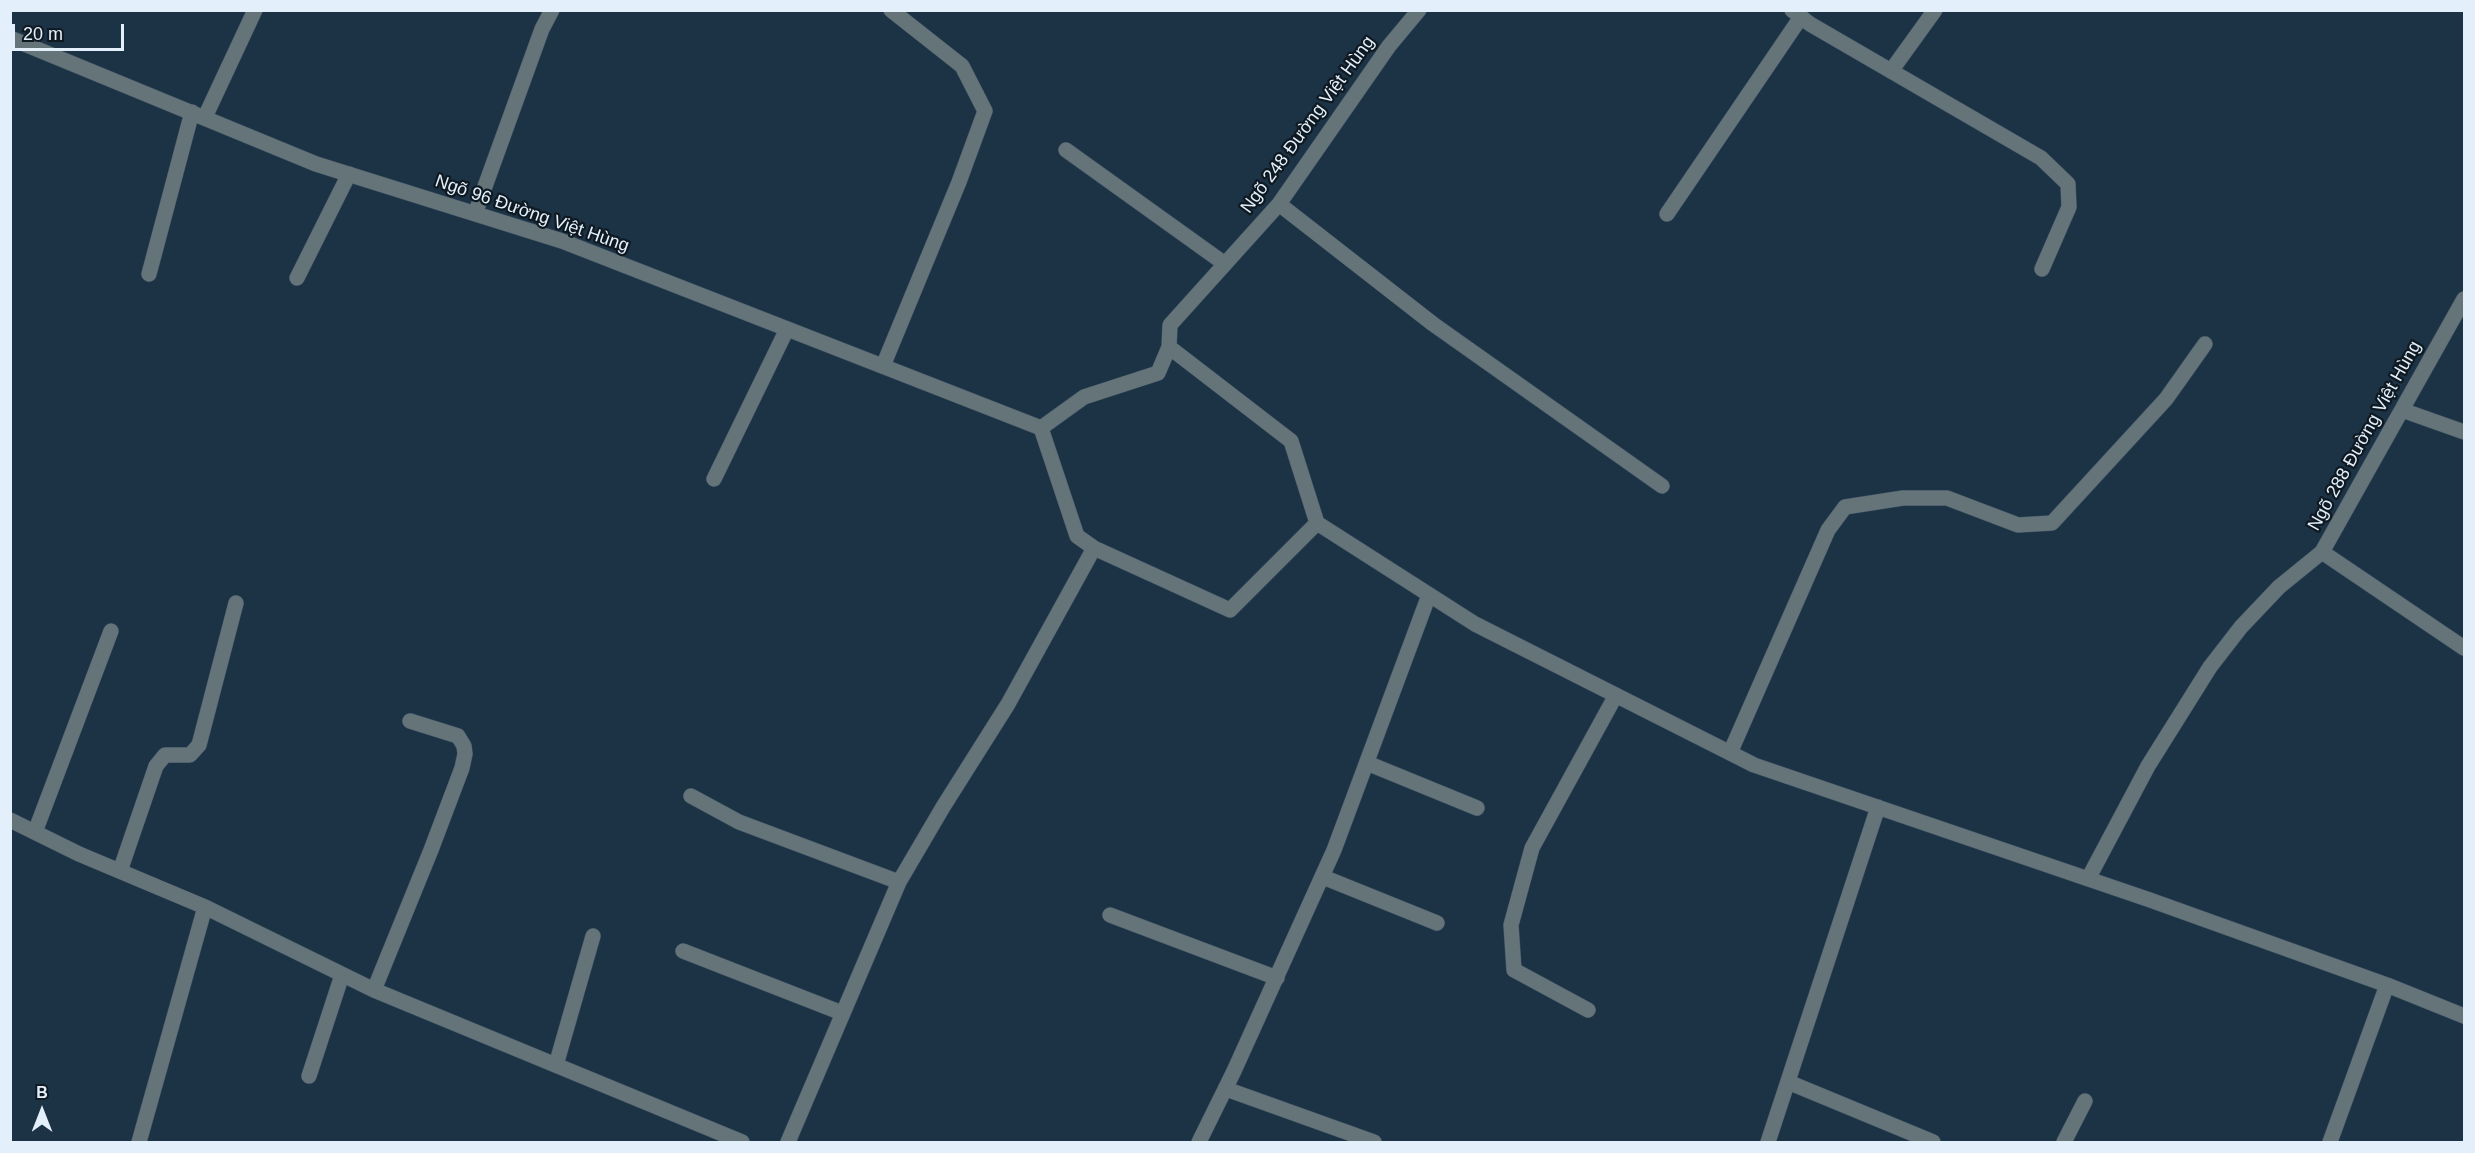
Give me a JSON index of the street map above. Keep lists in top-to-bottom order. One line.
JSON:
{"streets":{"street":["Ngõ 248 Đường Việt Hùng","Ngõ 96 Đường Việt Hùng","Ngõ 288 Đường Việt Hùng"]},"crossings":[["Ngõ 248 Đường Việt Hùng","Ngõ 96 Đường Việt Hùng"]],"scale_bar":"20 m","north":"top"}
